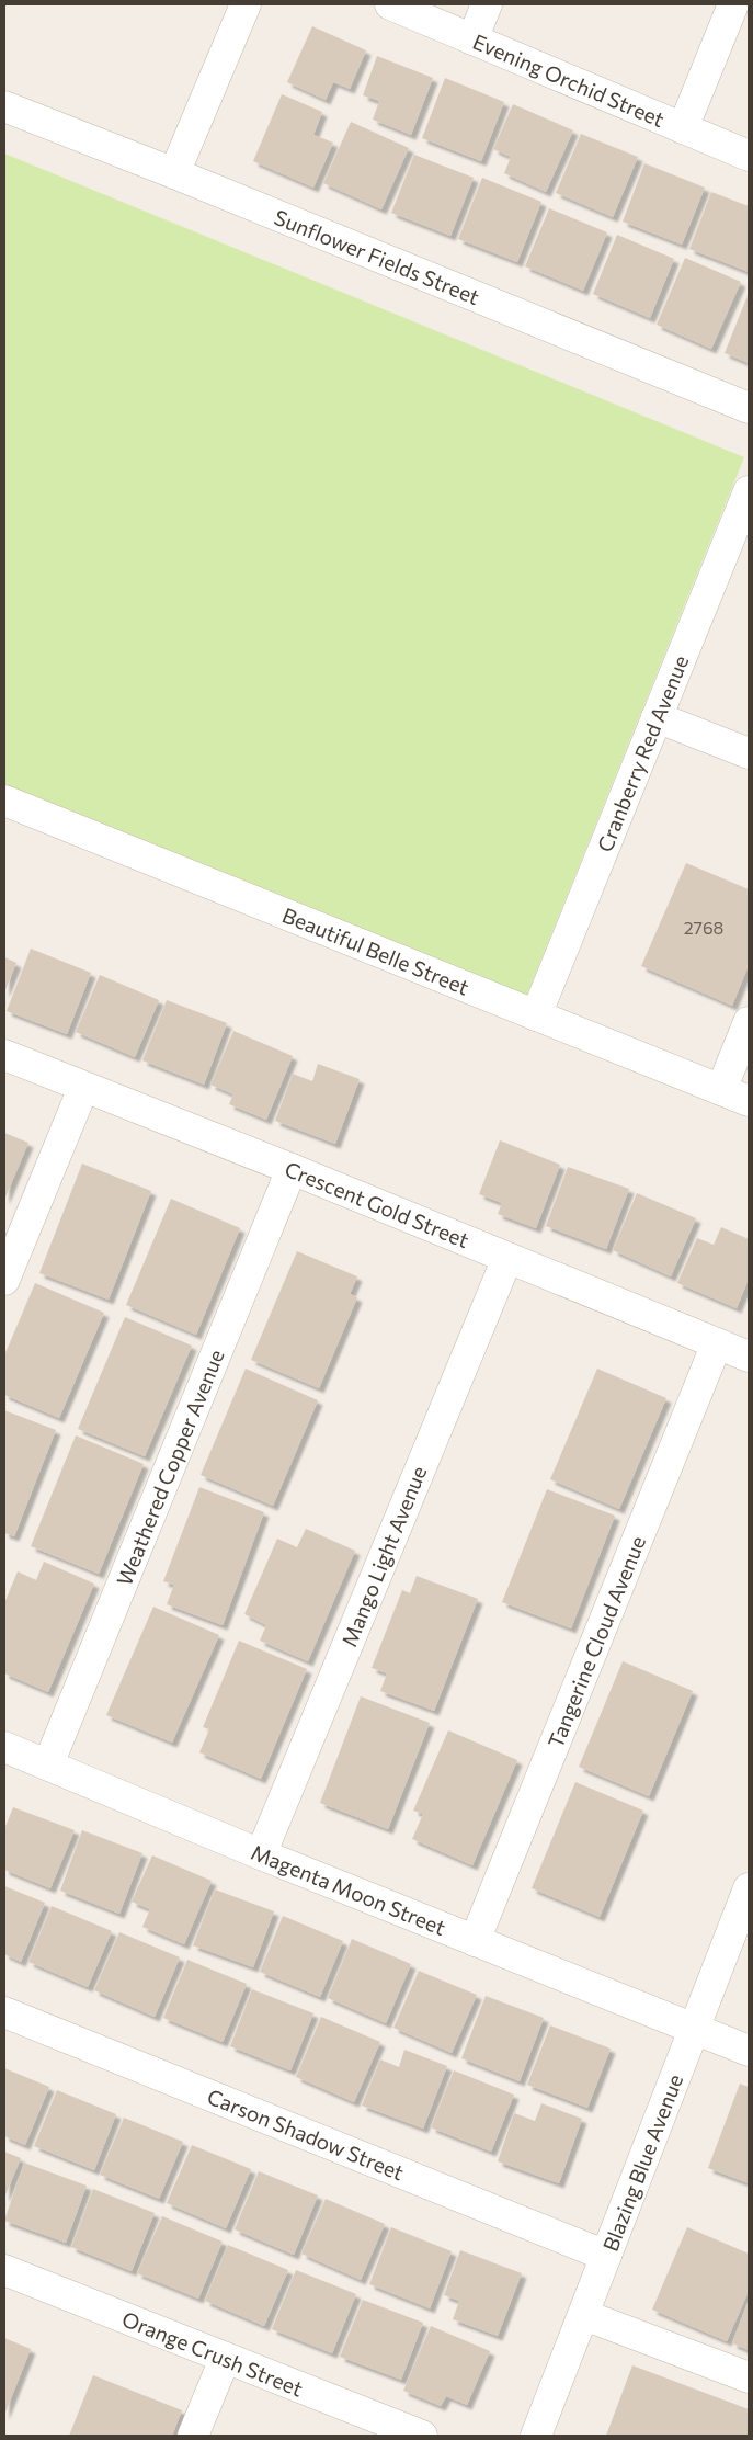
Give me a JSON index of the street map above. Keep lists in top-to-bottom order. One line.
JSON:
{"streets":{"street":["Evening Orchid Street","Sunflower Fields Street","Cranberry Red Avenue","Beautiful Belle Street","Crescent Gold Street","Weathered Copper Avenue","Mango Light Avenue","Tangerine Cloud Avenue","Magenta Moon Street","Carson Shadow Street","Blazing Blue Avenue","Orange Crush Street"]},"crossings":[["Cranberry Red Avenue","Beautiful Belle Street"],["Crescent Gold Street","Weathered Copper Avenue"],["Crescent Gold Street","Mango Light Avenue"],["Crescent Gold Street","Tangerine Cloud Avenue"],["Weathered Copper Avenue","Magenta Moon Street"],["Mango Light Avenue","Magenta Moon Street"],["Tangerine Cloud Avenue","Magenta Moon Street"],["Magenta Moon Street","Blazing Blue Avenue"],["Carson Shadow Street","Blazing Blue Avenue"]],"house_numbers":["2768"]}
